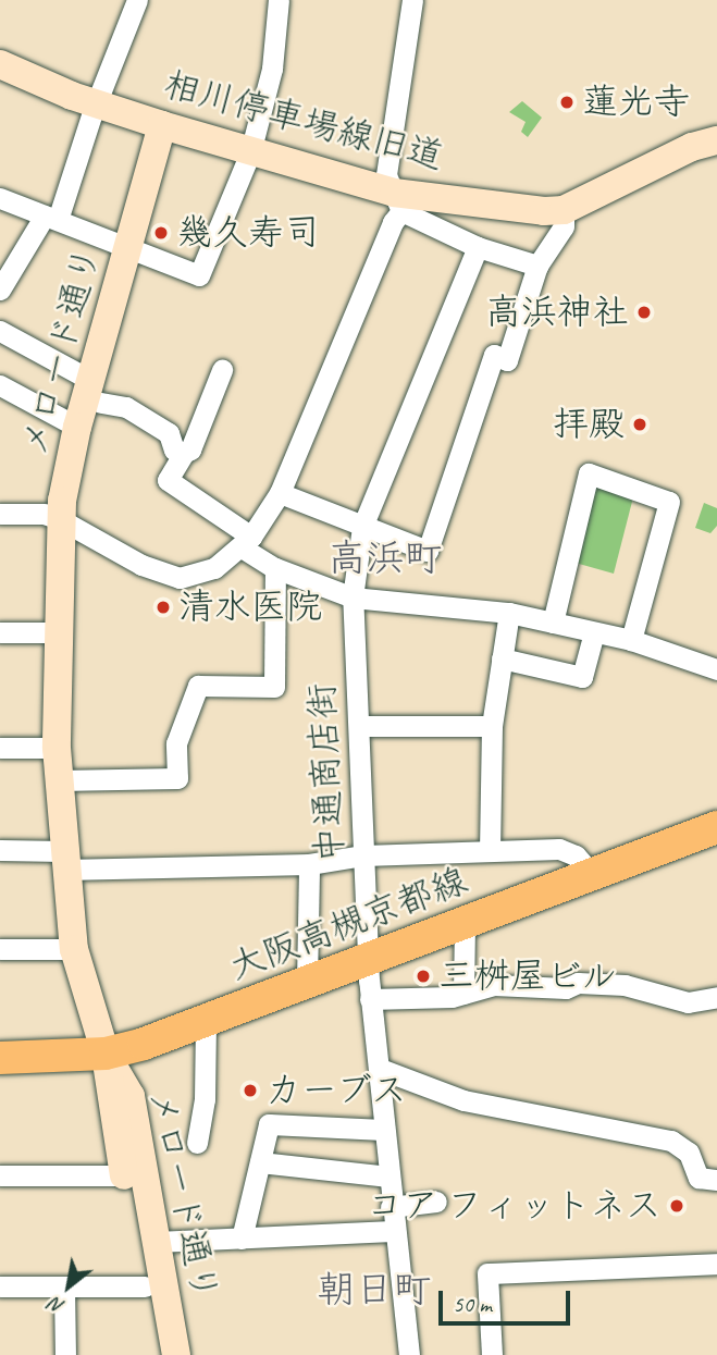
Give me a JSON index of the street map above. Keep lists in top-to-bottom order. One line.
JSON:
{"streets":{"main road":["大阪高槻京都線"],"street":["相川停車場線旧道","メロード通り","中通商店街"]},"crossings":[["相川停車場線旧道","メロード通り"],["メロード通り","大阪高槻京都線"],["中通商店街","大阪高槻京都線"]],"districts":["高浜町","朝日町"],"places":["蓮光寺","幾久寿司","高浜神社","拝殿","清水医院","三桝屋ビル","カーブス","コア フィットネス"],"scale_bar":"50 m","north":"bottom left"}
